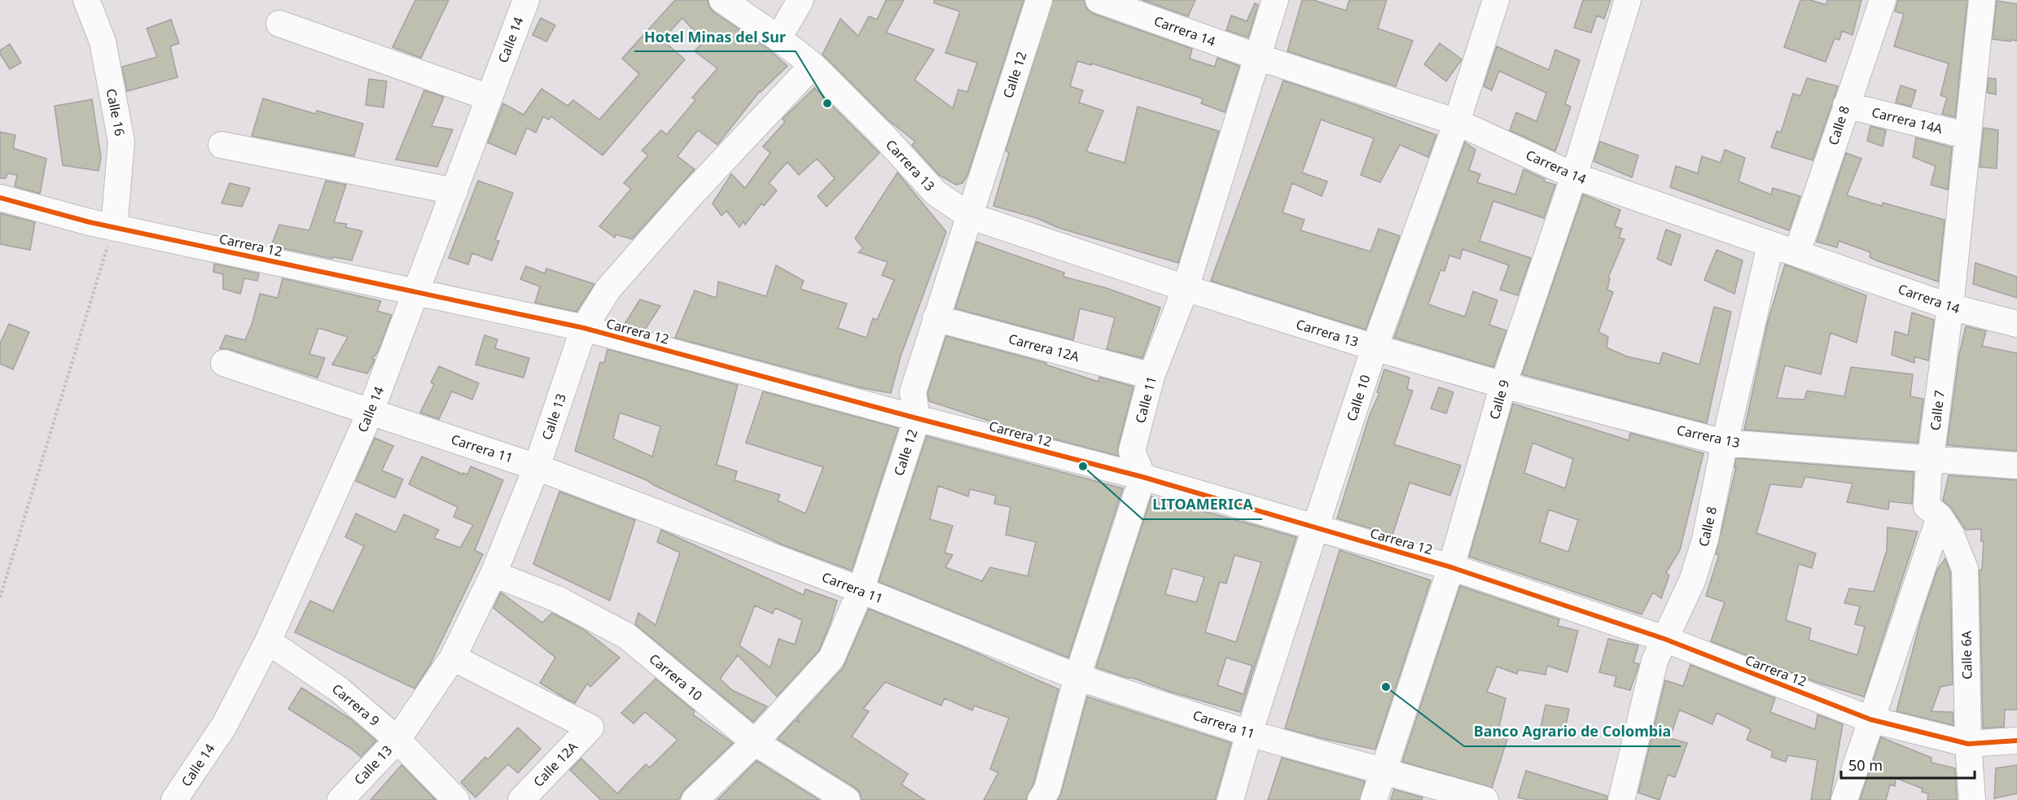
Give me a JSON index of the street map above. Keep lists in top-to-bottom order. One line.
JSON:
{"streets":{"street":["Carrera 14","Calle 14","Calle 12","Calle 16","Carrera 14A","Calle 8","Carrera 13","Carrera 12","Carrera 12A","Calle 10","Calle 11","Calle 9","Calle 7","Calle 13","Carrera 11","Calle 6A","Carrera 10","Carrera 9","Calle 12A"]},"crossings":[["Carrera 14","Calle 8"],["Carrera 14","Calle 10"],["Carrera 14","Calle 11"],["Carrera 14","Calle 9"],["Carrera 14","Calle 7"],["Calle 14","Carrera 12"],["Calle 14","Carrera 11"],["Calle 14","Carrera 9"],["Calle 12","Carrera 13"],["Calle 12","Carrera 12"],["Calle 12","Carrera 12A"],["Calle 12","Carrera 11"],["Calle 12","Carrera 10"],["Calle 16","Carrera 12"],["Carrera 14A","Calle 8"],["Carrera 14A","Calle 7"],["Calle 8","Carrera 13"],["Calle 8","Carrera 12"],["Carrera 13","Calle 10"],["Carrera 13","Calle 11"],["Carrera 13","Calle 9"],["Carrera 13","Calle 7"],["Carrera 13","Calle 13"],["Carrera 12","Calle 10"],["Carrera 12","Calle 11"],["Carrera 12","Calle 9"],["Carrera 12","Calle 13"],["Carrera 12","Calle 6A"],["Carrera 12A","Calle 11"],["Calle 10","Carrera 11"],["Calle 9","Carrera 11"],["Calle 7","Calle 6A"],["Calle 13","Carrera 11"],["Calle 13","Carrera 10"],["Calle 13","Carrera 9"],["Calle 13","Calle 12A"]],"places":["Hotel Minas del Sur","LITOAMERICA","Banco Agrario de Colombia"],"scale_bar":"50 m"}
